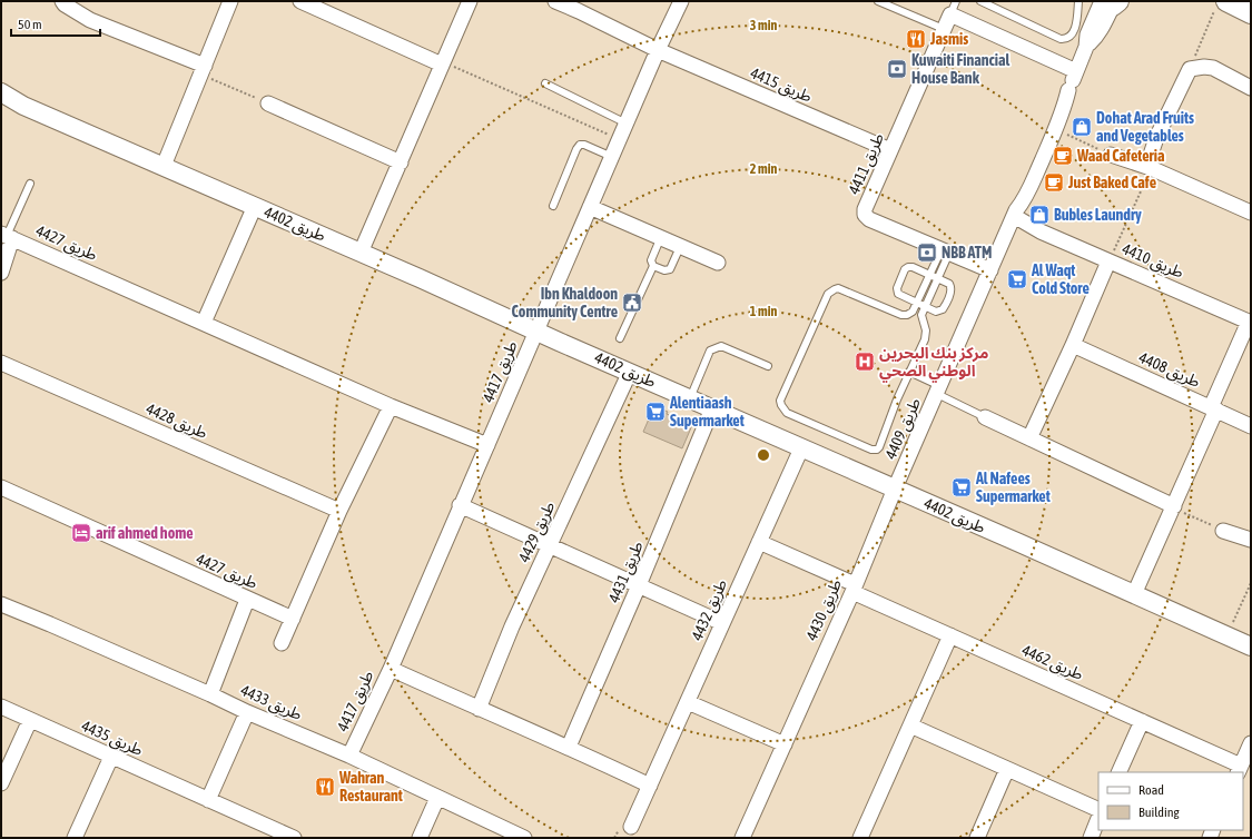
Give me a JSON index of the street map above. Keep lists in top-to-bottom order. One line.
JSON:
{"streets":{"street":["طريق 4415","طريق 4411","طريق 4402","طريق 4427","طريق 4410","طريق 4408","طريق 4417","طريق 4428","طريق 4409","طريق 4429","طريق 4431","طريق 4432","طريق 4430","طريق 4462","طريق 4433","طريق 4435"]},"crossings":[["طريق 4415","طريق 4411"],["طريق 4415","طريق 4417"],["طريق 4411","طريق 4409"],["طريق 4402","طريق 4417"],["طريق 4402","طريق 4409"],["طريق 4402","طريق 4429"],["طريق 4402","طريق 4431"],["طريق 4402","طريق 4432"],["طريق 4402","طريق 4430"],["طريق 4427","طريق 4417"],["طريق 4410","طريق 4409"],["طريق 4417","طريق 4433"],["طريق 4409","طريق 4430"],["طريق 4432","طريق 4462"],["طريق 4430","طريق 4462"]],"places":{"restaurant":["Jasmis","Wahran Restaurant"],"bank":["Kuwaiti Financial House Bank","NBB ATM"],"shop":["Dohat Arad Fruits and Vegetables","Bubles Laundry"],"cafe":["Waad Cafeteria","Just Baked Cafe"],"supermarket":["Al Waqt Cold Store","Alentiaash Supermarket","Al Nafees Supermarket"],"public building":["Ibn Khaldoon Community Centre"],"hospital":["مركز بنك البحرين الوطني الصحي"],"hotel":["arif ahmed home"]},"legend":["Road","Building"],"scale_bar":"50 m","rings":["3 min","2 min","1 min"]}
